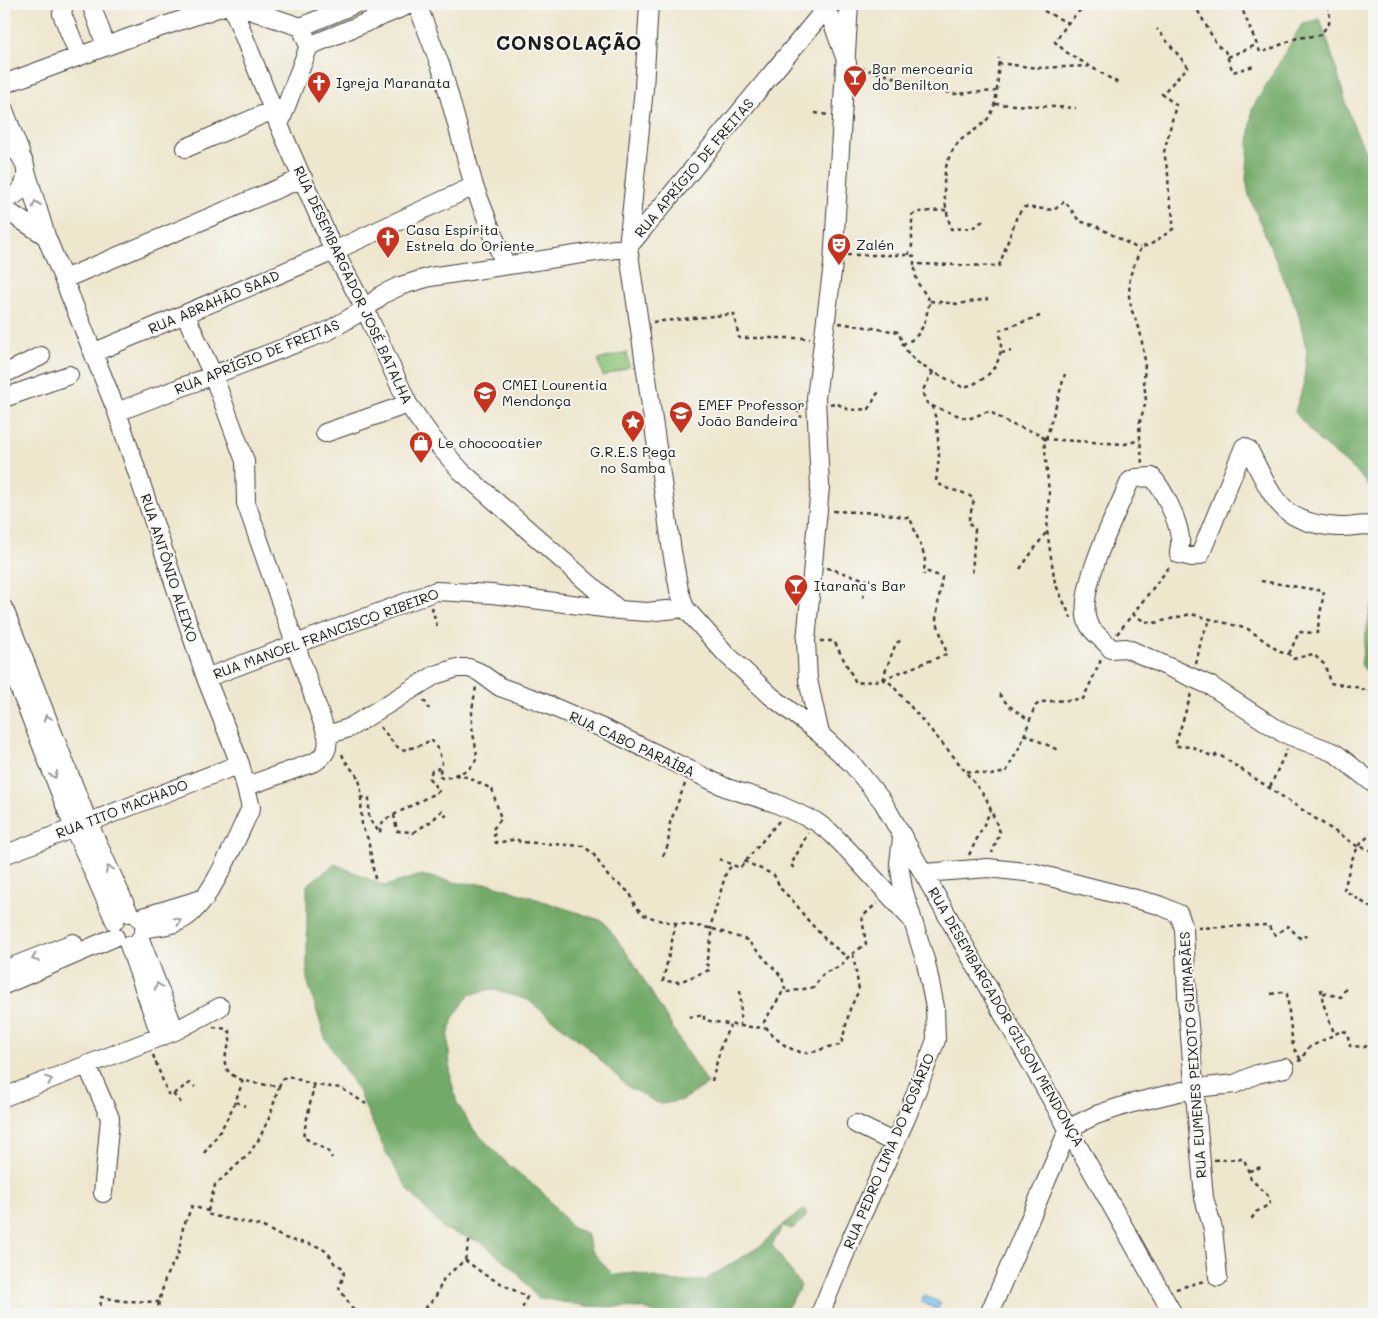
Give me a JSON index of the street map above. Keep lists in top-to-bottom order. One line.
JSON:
{"streets":{"street":["RUA APRÍGIO DE FREITAS","RUA DESEMBARGADOR JOSÉ BATALHA","RUA ABRAHÃO SAAD","RUA ANTÔNIO ALEIXO","RUA MANOEL FRANCISCO RIBEIRO","RUA CABO PARAÍBA","RUA TITO MACHADO","RUA DESEMBARGADOR GILSON MENDONÇA","RUA EUMENES PEIXOTO GUIMARÃES","RUA PEDRO LIMA DO ROSÁRIO"]},"crossings":[["RUA APRÍGIO DE FREITAS","RUA DESEMBARGADOR JOSÉ BATALHA"],["RUA APRÍGIO DE FREITAS","RUA ANTÔNIO ALEIXO"],["RUA DESEMBARGADOR JOSÉ BATALHA","RUA ABRAHÃO SAAD"],["RUA DESEMBARGADOR JOSÉ BATALHA","RUA MANOEL FRANCISCO RIBEIRO"],["RUA ABRAHÃO SAAD","RUA ANTÔNIO ALEIXO"],["RUA ANTÔNIO ALEIXO","RUA MANOEL FRANCISCO RIBEIRO"],["RUA ANTÔNIO ALEIXO","RUA TITO MACHADO"],["RUA MANOEL FRANCISCO RIBEIRO","RUA DESEMBARGADOR GILSON MENDONÇA"],["RUA CABO PARAÍBA","RUA PEDRO LIMA DO ROSÁRIO"],["RUA DESEMBARGADOR GILSON MENDONÇA","RUA EUMENES PEIXOTO GUIMARÃES"],["RUA DESEMBARGADOR GILSON MENDONÇA","RUA PEDRO LIMA DO ROSÁRIO"]],"districts":["CONSOLAÇÃO"],"places":{"bar":["Bar mercearia do Benilton","Itarana's Bar"],"church":["Igreja Maranata","Casa Espírita Estrela do Oriente"],"theatre":["Zalén"],"school or university":["CMEI Lourentia Mendonça","EMEF Professor João Bandeira"],"place":["G.R.E.S Pega no Samba"],"shop":["Le chococatier"]}}
